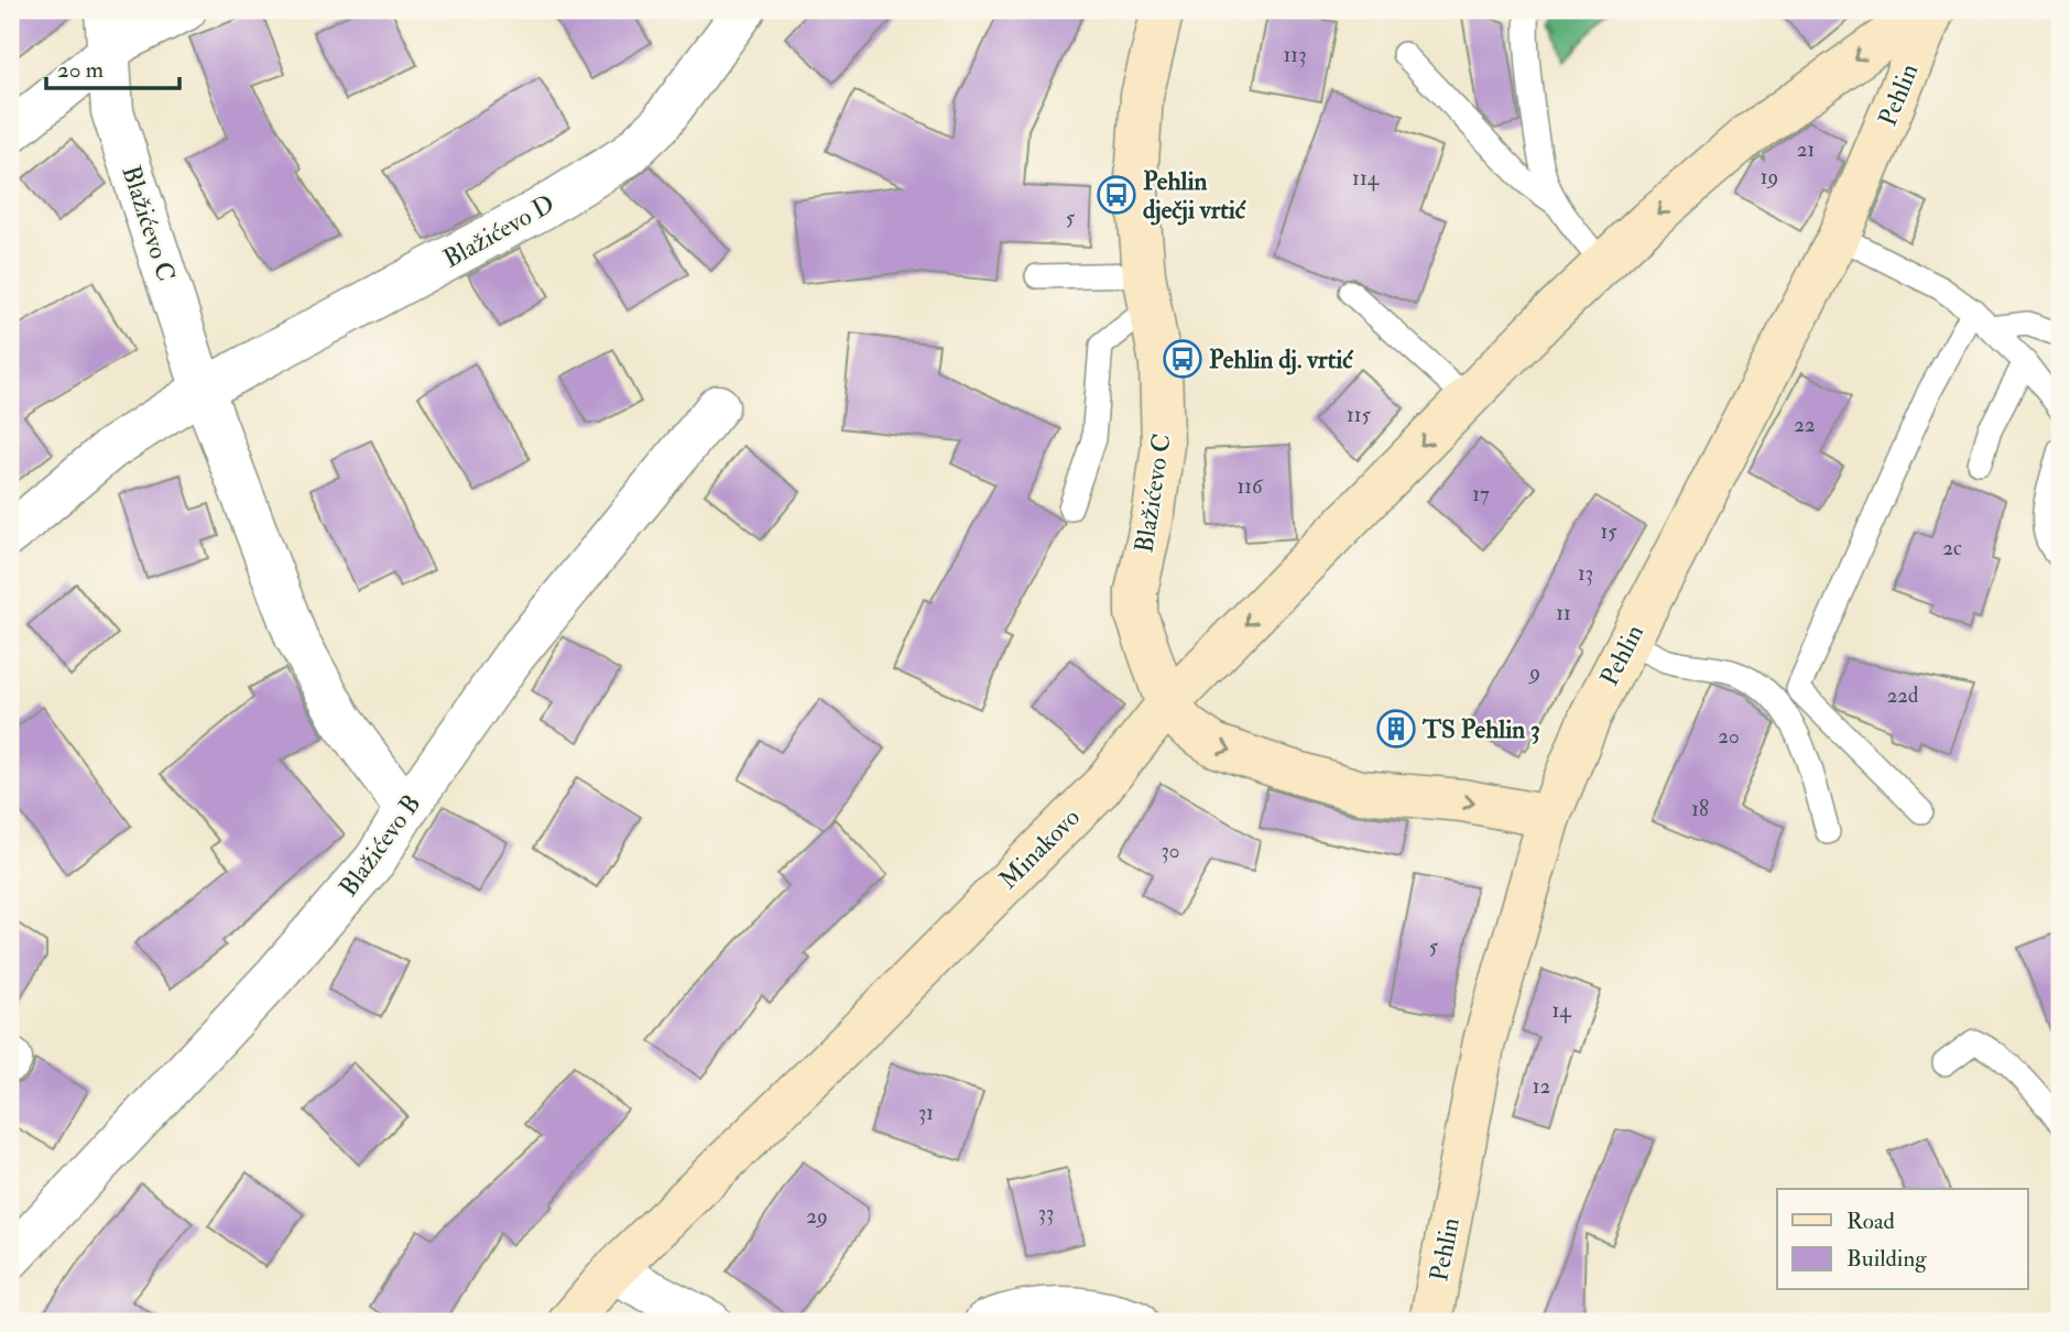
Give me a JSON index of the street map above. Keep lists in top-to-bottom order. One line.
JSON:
{"streets":{"street":["Pehlin","Blažićevo C","Blažićevo D","Blažićevo B","Minakovo"]},"crossings":[["Pehlin","Blažićevo C"],["Pehlin","Minakovo"],["Blažićevo C","Blažićevo D"],["Blažićevo C","Minakovo"]],"places":{"bus stop":["Pehlin dječji vrtić","Pehlin dj. vrtić"],"building":["TS Pehlin 3"]},"house_numbers":["113","21","19","114","5","115","22","116","17","15","2c","13","11","9","22d","20","18","30","5","14","12","31","33","29"],"legend":["Road","Building"],"scale_bar":"20 m"}
